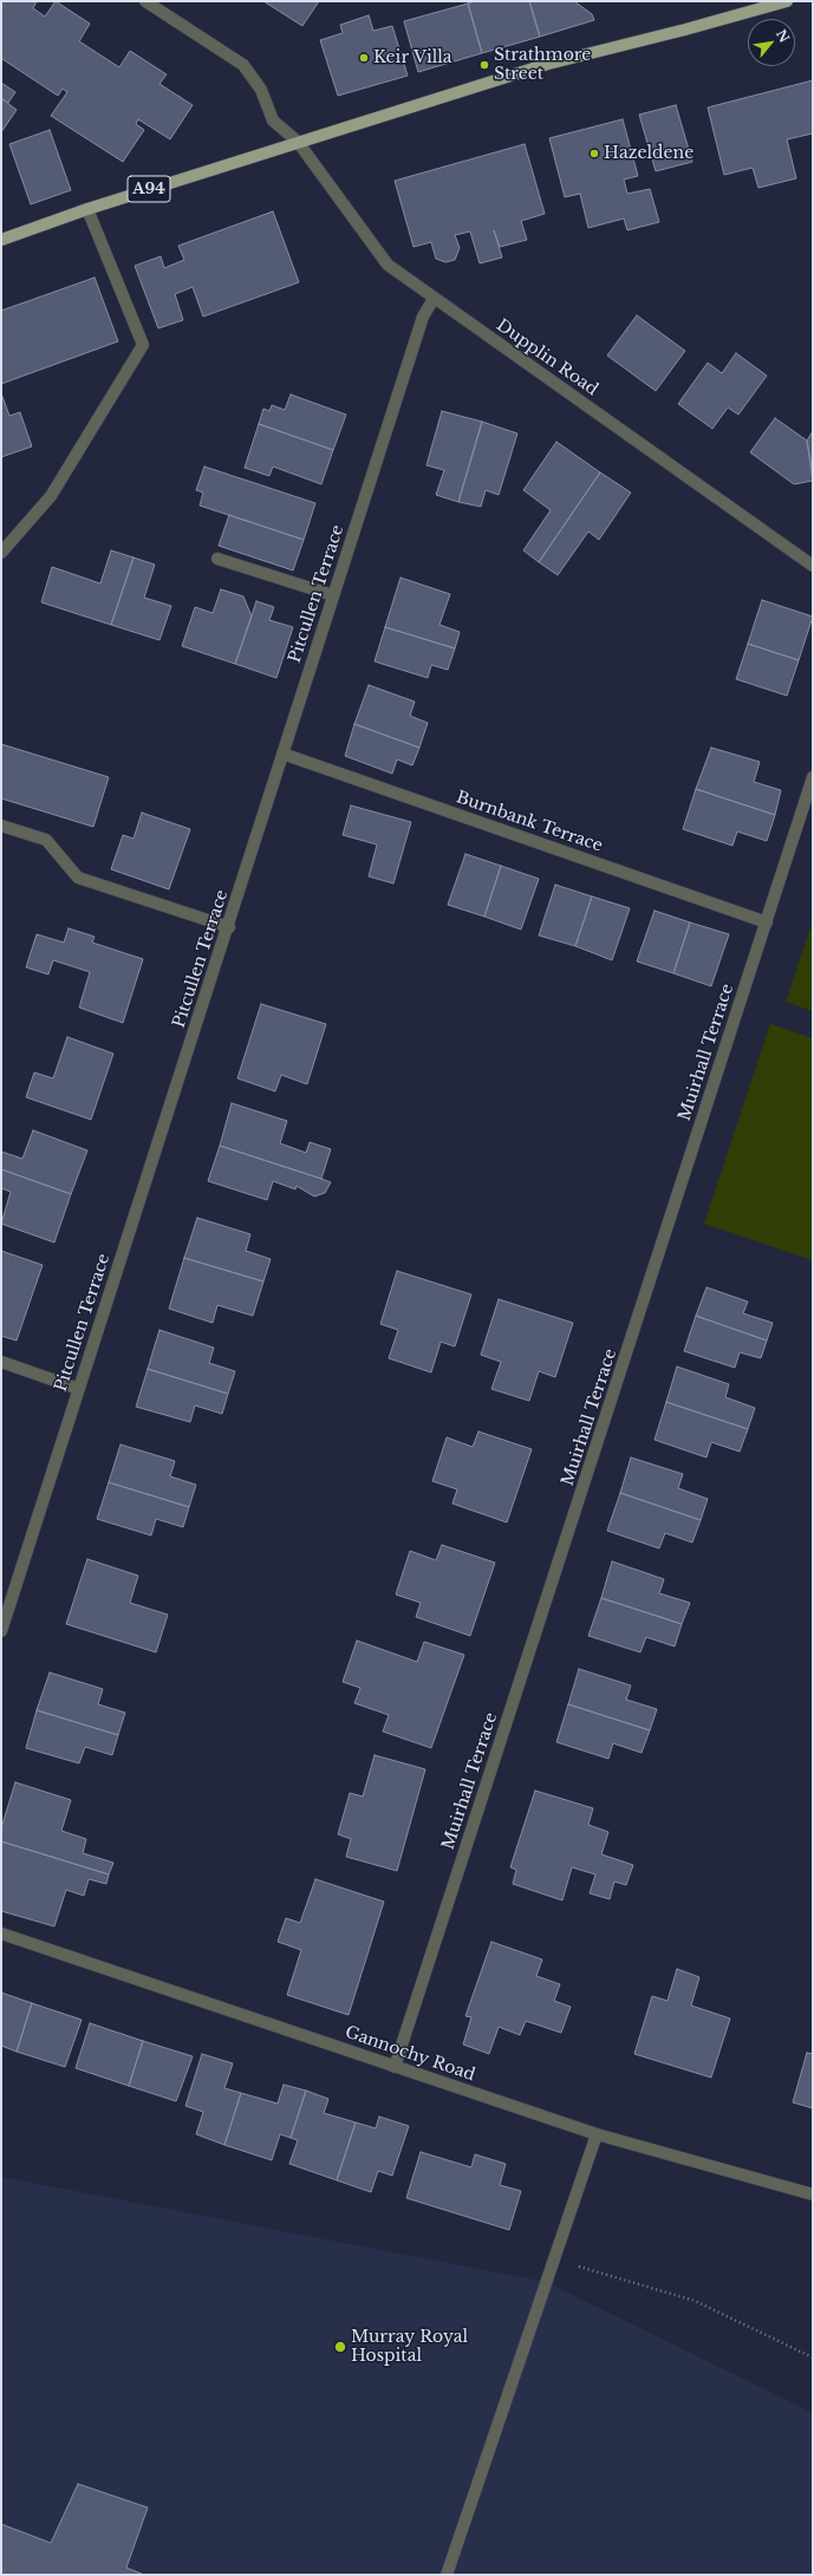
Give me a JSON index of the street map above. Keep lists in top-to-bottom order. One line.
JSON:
{"streets":{"main road":["A94"],"street":["Dupplin Road","Pitcullen Terrace","Burnbank Terrace","Muirhall Terrace","Gannochy Road"]},"crossings":[["A94","Dupplin Road"],["Dupplin Road","Pitcullen Terrace"],["Pitcullen Terrace","Burnbank Terrace"],["Burnbank Terrace","Muirhall Terrace"],["Muirhall Terrace","Gannochy Road"]],"places":["Keir Villa","Strathmore Street","Hazeldene","Murray Royal Hospital"],"north":"top right"}
